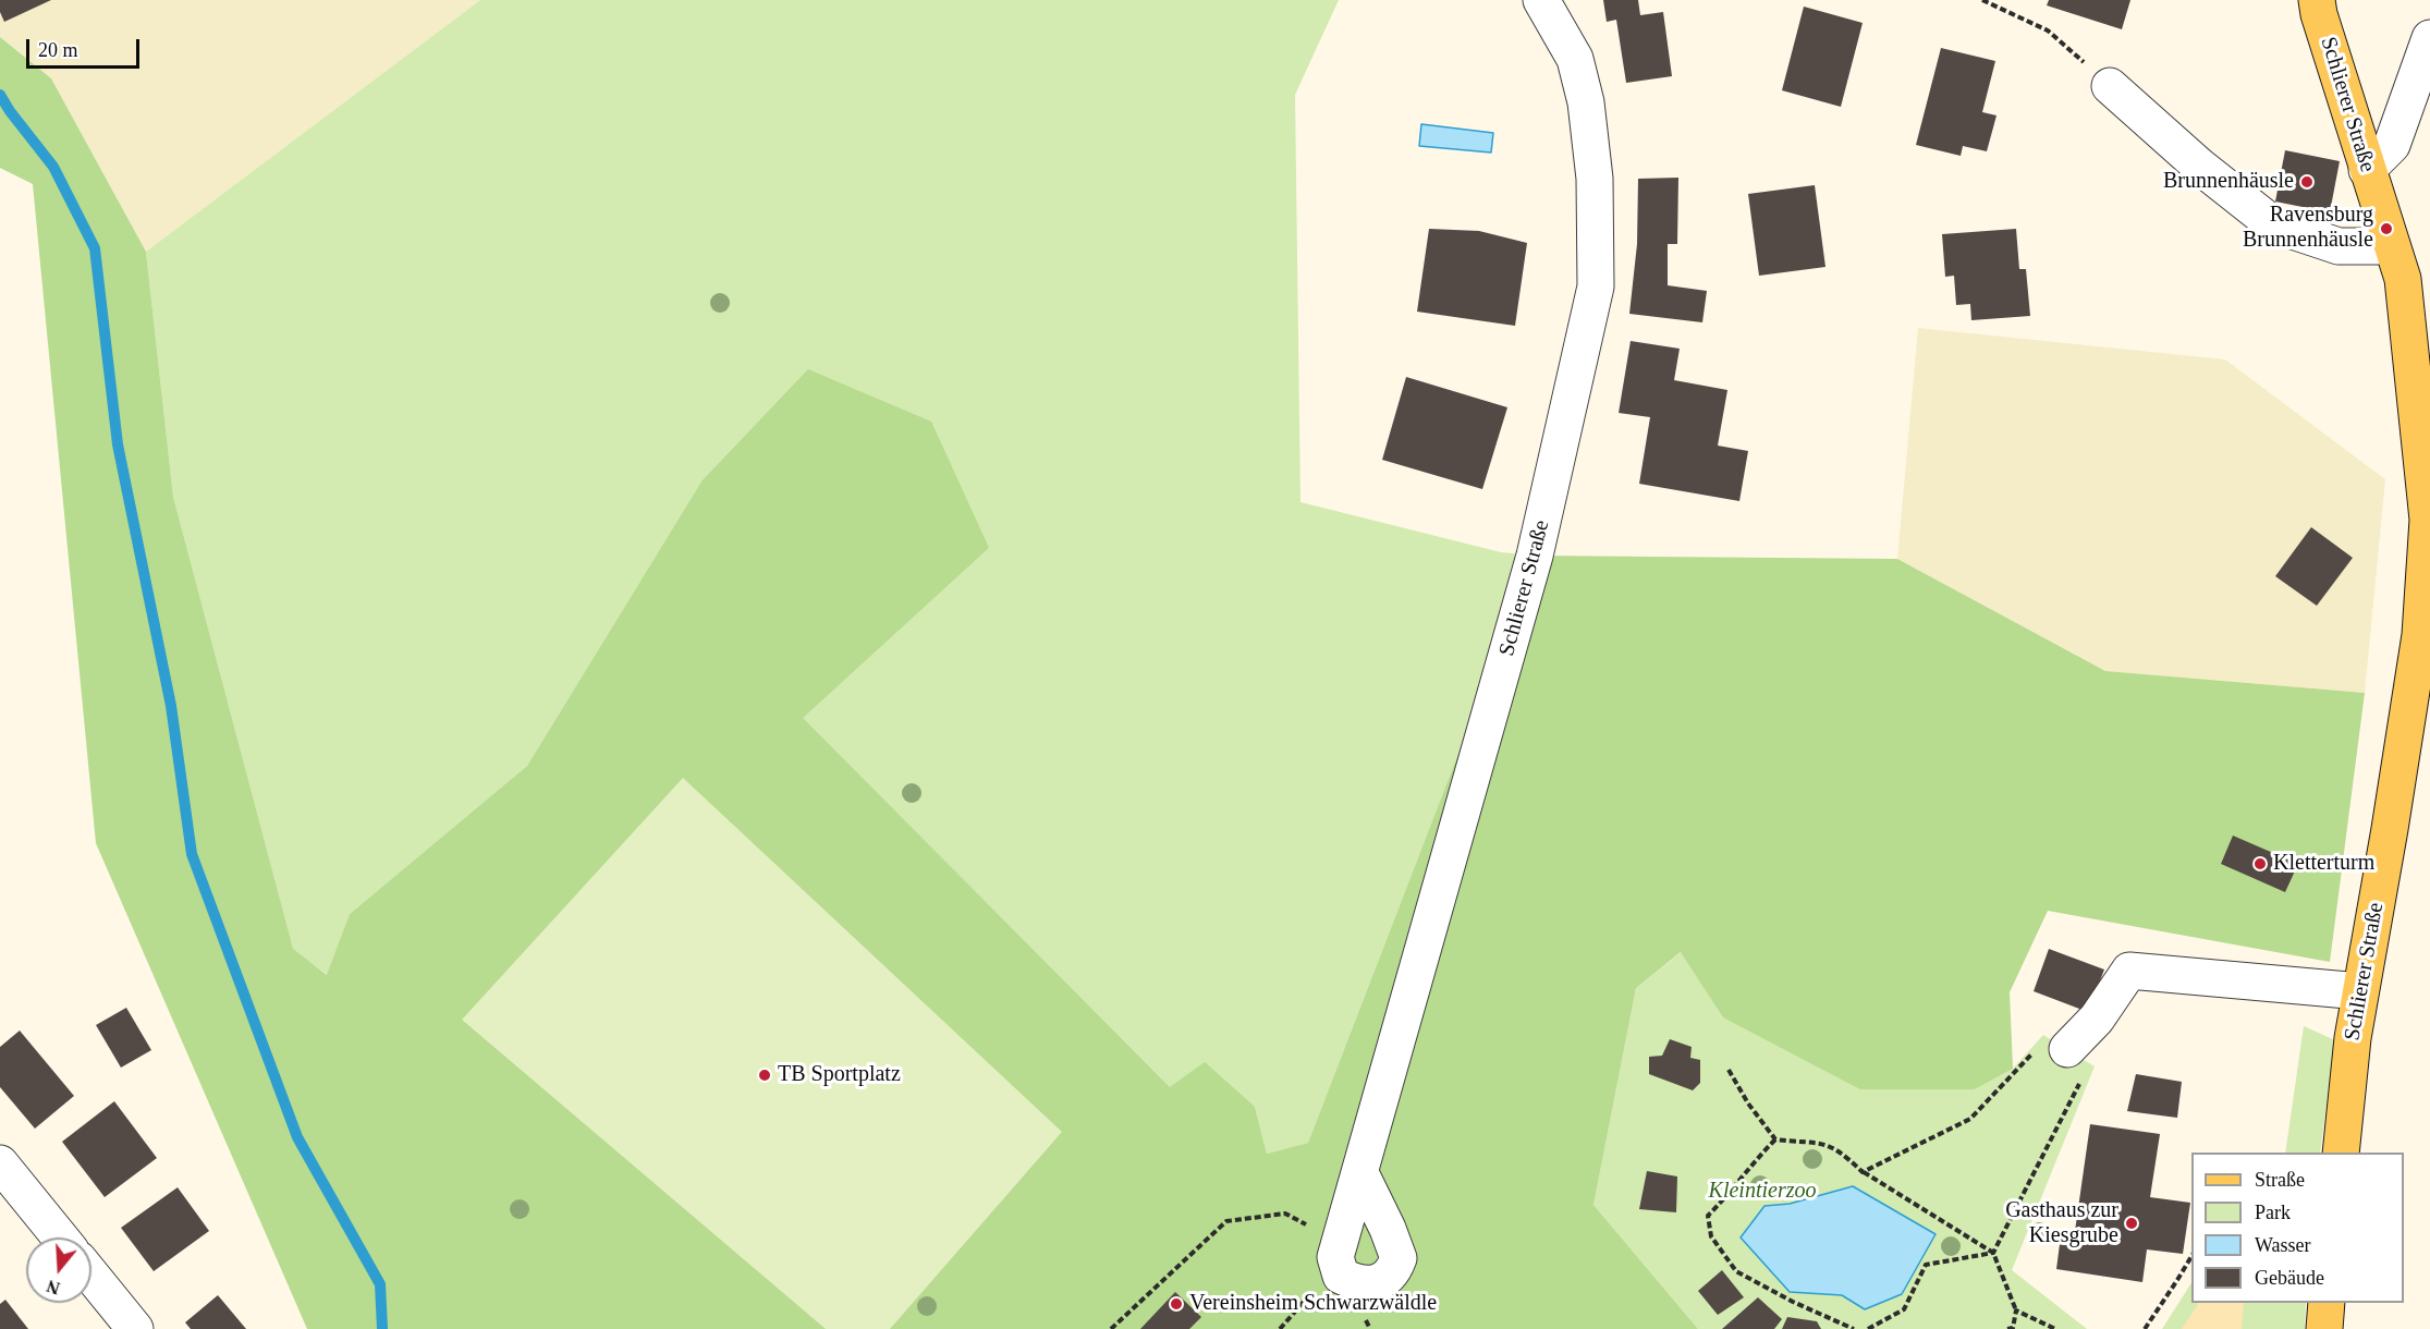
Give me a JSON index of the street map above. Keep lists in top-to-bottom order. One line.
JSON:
{"streets":{"main road":["Schlierer Straße"]},"parks":["Kleintierzoo"],"places":["Brunnenhäusle","Ravensburg Brunnenhäusle","Kletterturm","TB Sportplatz","Gasthaus zur Kiesgrube","Vereinsheim Schwarzwäldle"],"legend":["Straße","Park","Wasser","Gebäude"],"scale_bar":"20 m","north":"bottom"}
